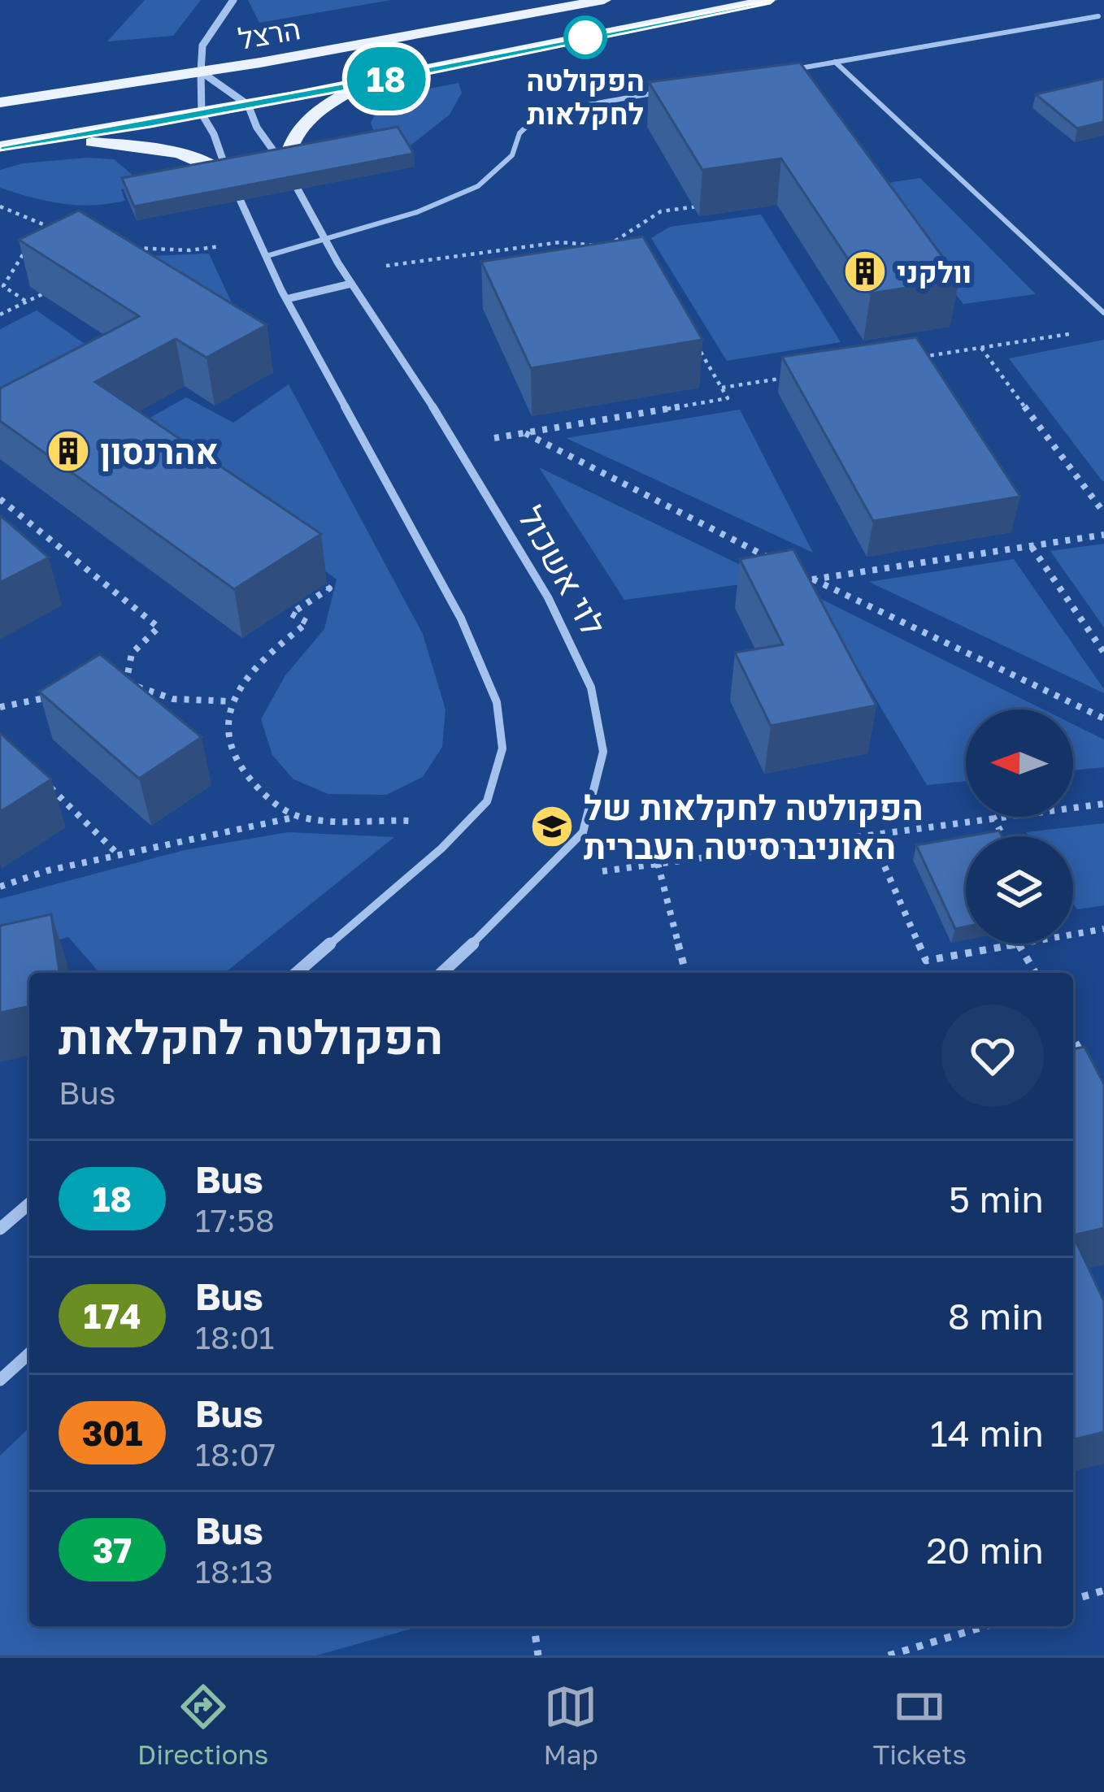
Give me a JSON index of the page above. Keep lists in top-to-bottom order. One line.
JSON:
{"streets":{"main road":["הרצל"],"street":["לוי אשכול"]},"places":{"other":["הפקולטה לחקלאות"],"building":["וולקני","אהרנסון"],"school or university":["הפקולטה לחקלאות של האוניברסיטה העברית"]},"lines":["bus line 18"],"north":"left","page":{"on_map":"18","heading":["הפקולטה לחקלאות","Bus"],"list":[{"mark":"18","name":"Bus","note":"17:58","value":"5 min"},{"mark":"174","name":"Bus","note":"18:01","value":"8 min"},{"mark":"301","name":"Bus","note":"18:07","value":"14 min"},{"mark":"37","name":"Bus","note":"18:13","value":"20 min"}],"tabs":["Directions","Map","Tickets"]}}
